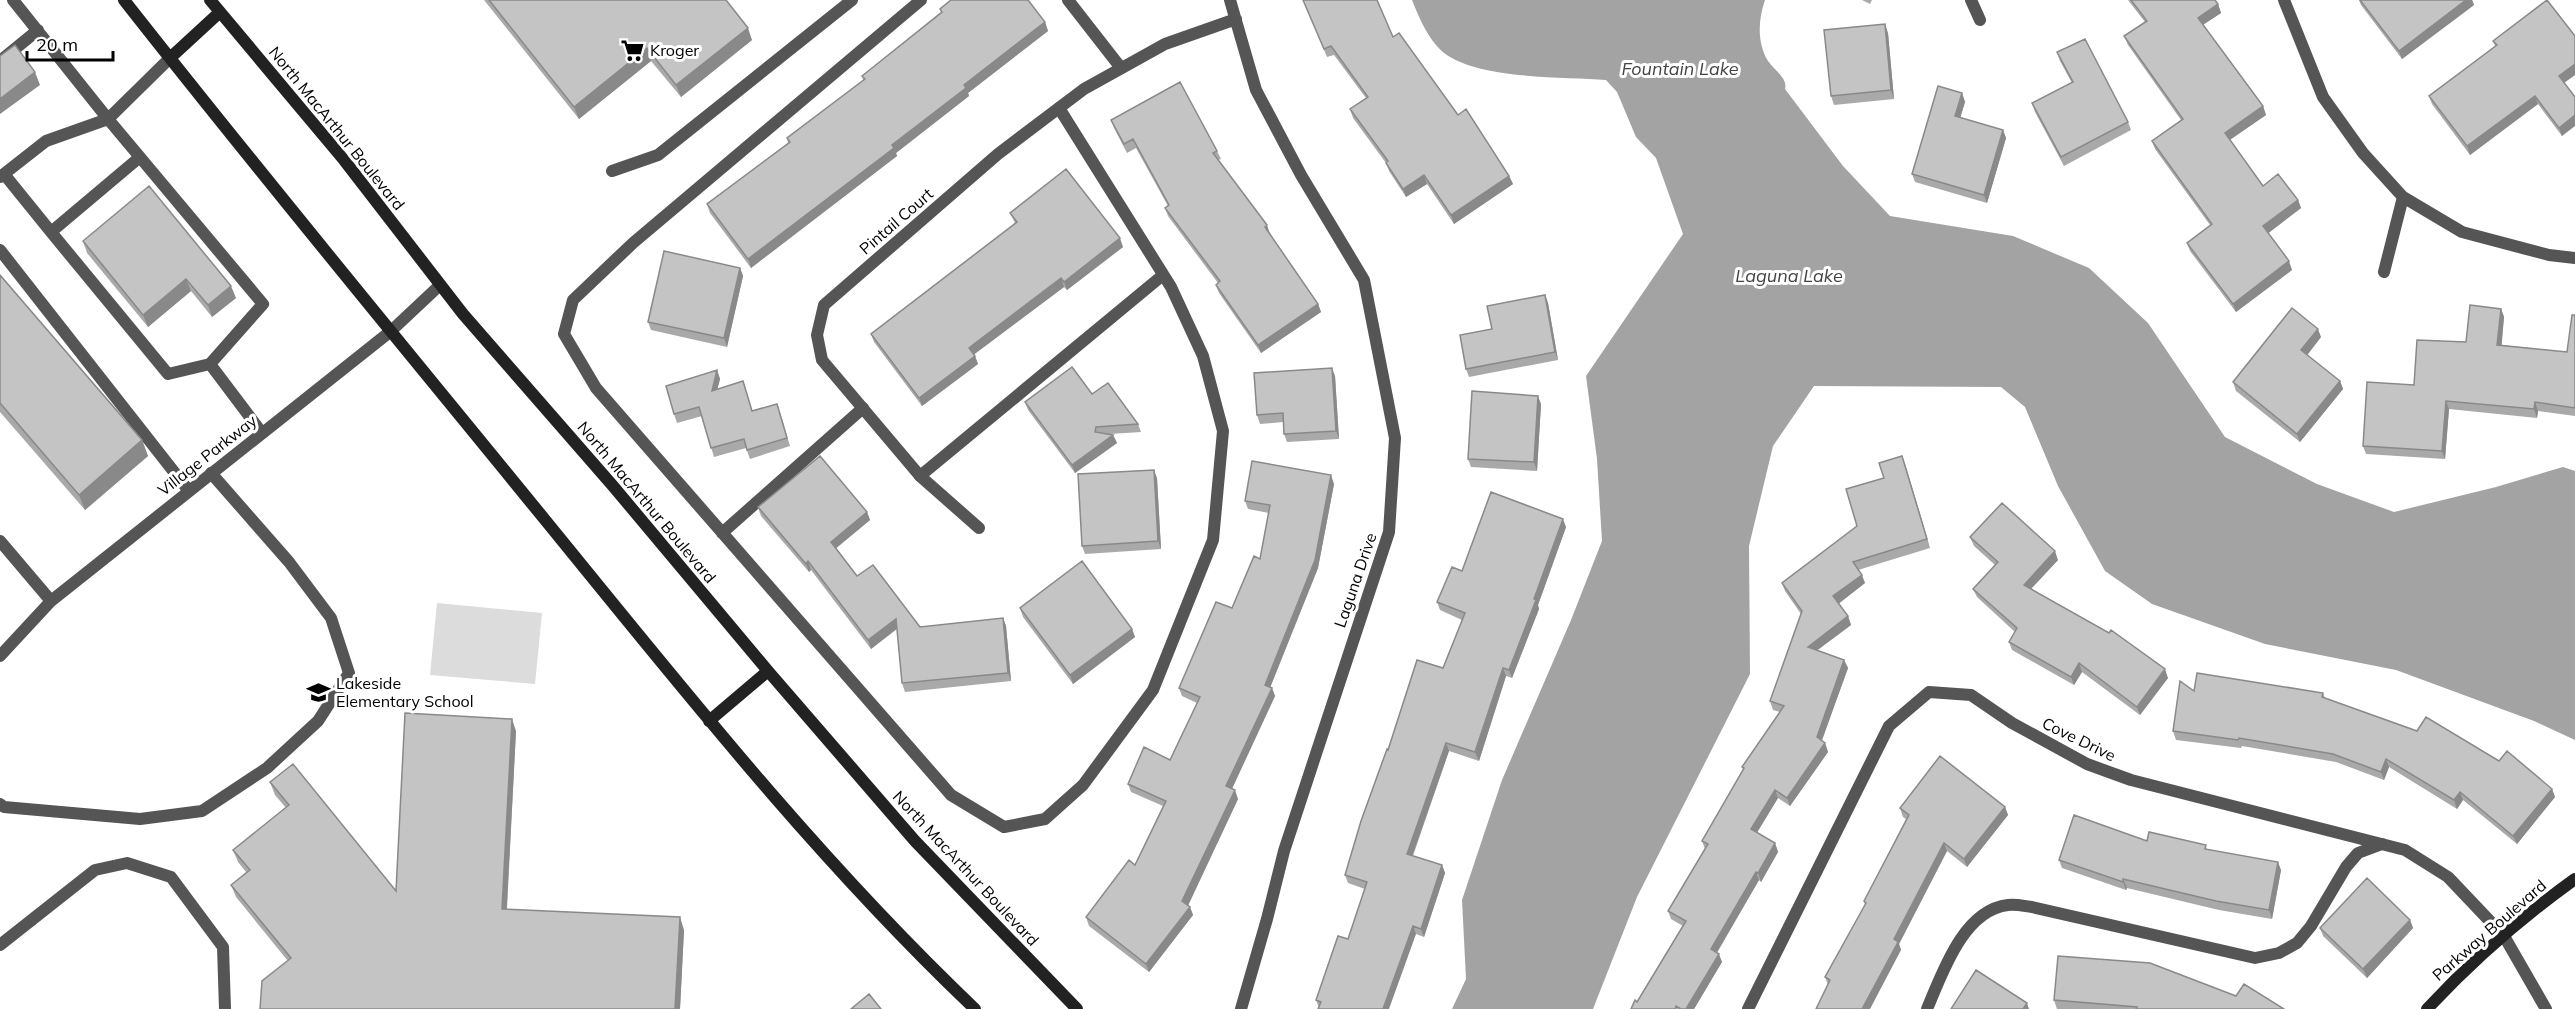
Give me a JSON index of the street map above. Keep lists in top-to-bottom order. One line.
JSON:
{"streets":{"main road":["North MacArthur Boulevard","Parkway Boulevard"],"street":["Pintail Court","Village Parkway","Laguna Drive","Cove Drive"]},"crossings":[["North MacArthur Boulevard","Village Parkway"],["Pintail Court","Laguna Drive"],["Cove Drive","Parkway Boulevard"]],"water":["Fountain Lake","Laguna Lake"],"places":{"supermarket":["Kroger"],"school or university":["Lakeside Elementary School"]},"scale_bar":"20 m"}
